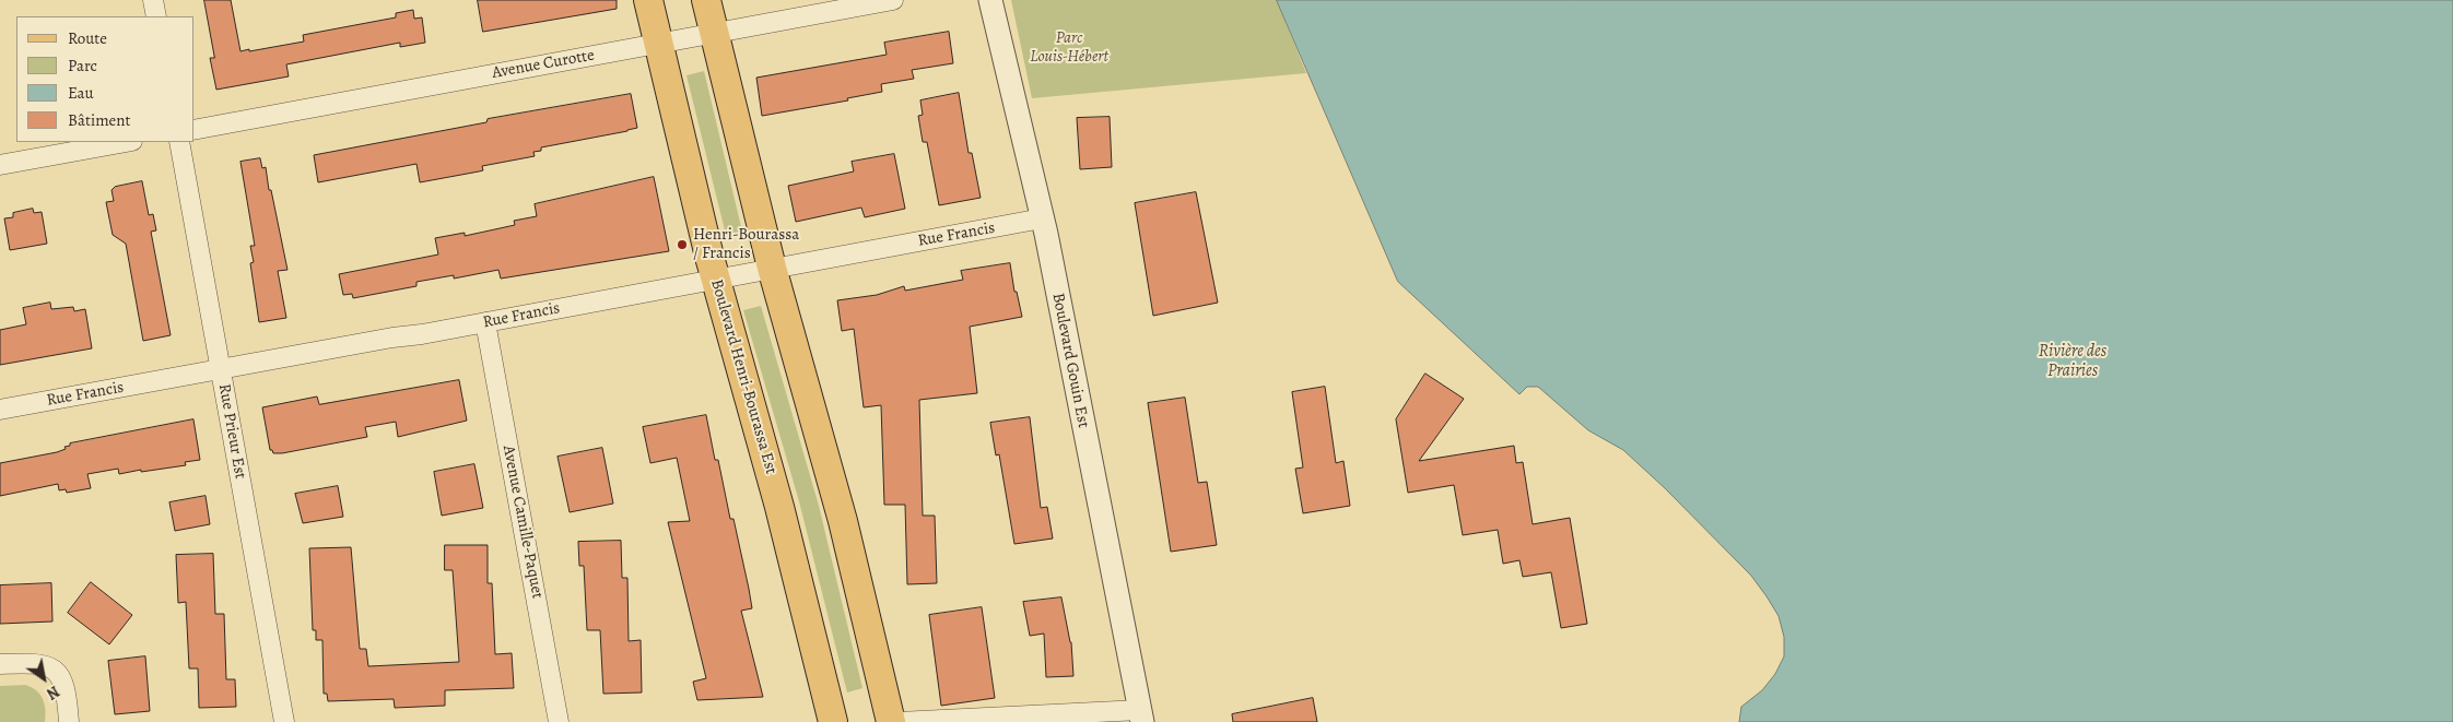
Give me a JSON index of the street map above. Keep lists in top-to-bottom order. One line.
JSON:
{"streets":{"main road":["Boulevard Henri-Bourassa Est"],"street":["Avenue Curotte","Rue Francis","Boulevard Gouin Est","Rue Prieur Est","Avenue Camille-Paquet"]},"crossings":[["Avenue Curotte","Boulevard Henri-Bourassa Est"],["Rue Francis","Boulevard Gouin Est"],["Rue Francis","Boulevard Henri-Bourassa Est"],["Rue Francis","Rue Prieur Est"],["Rue Francis","Avenue Camille-Paquet"]],"water":["Rivière des Prairies"],"parks":["Parc Louis-Hébert"],"places":["Henri-Bourassa / Francis"],"legend":["Route","Parc","Eau","Bâtiment"],"north":"bottom right"}
